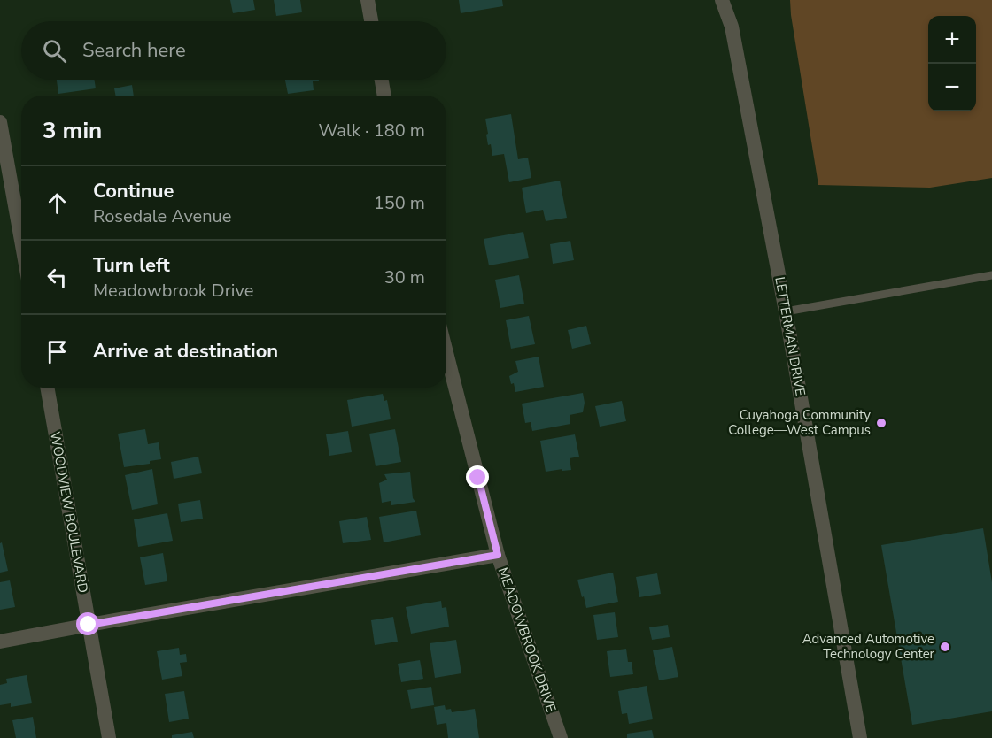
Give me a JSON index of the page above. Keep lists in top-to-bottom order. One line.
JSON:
{"streets":{"street":["LETTERMAN DRIVE","WOODVIEW BOULEVARD","MEADOWBROOK DRIVE"]},"places":["Cuyahoga Community College—West Campus","Advanced Automotive Technology Center"],"page":{"map_buttons":["+","−"],"search":"Search here","heading":["3 min","Walk · 180 m"],"list":[["Continue","Rosedale Avenue","150 m"],["Turn left","Meadowbrook Drive","30 m"],"Arrive at destination"]}}
